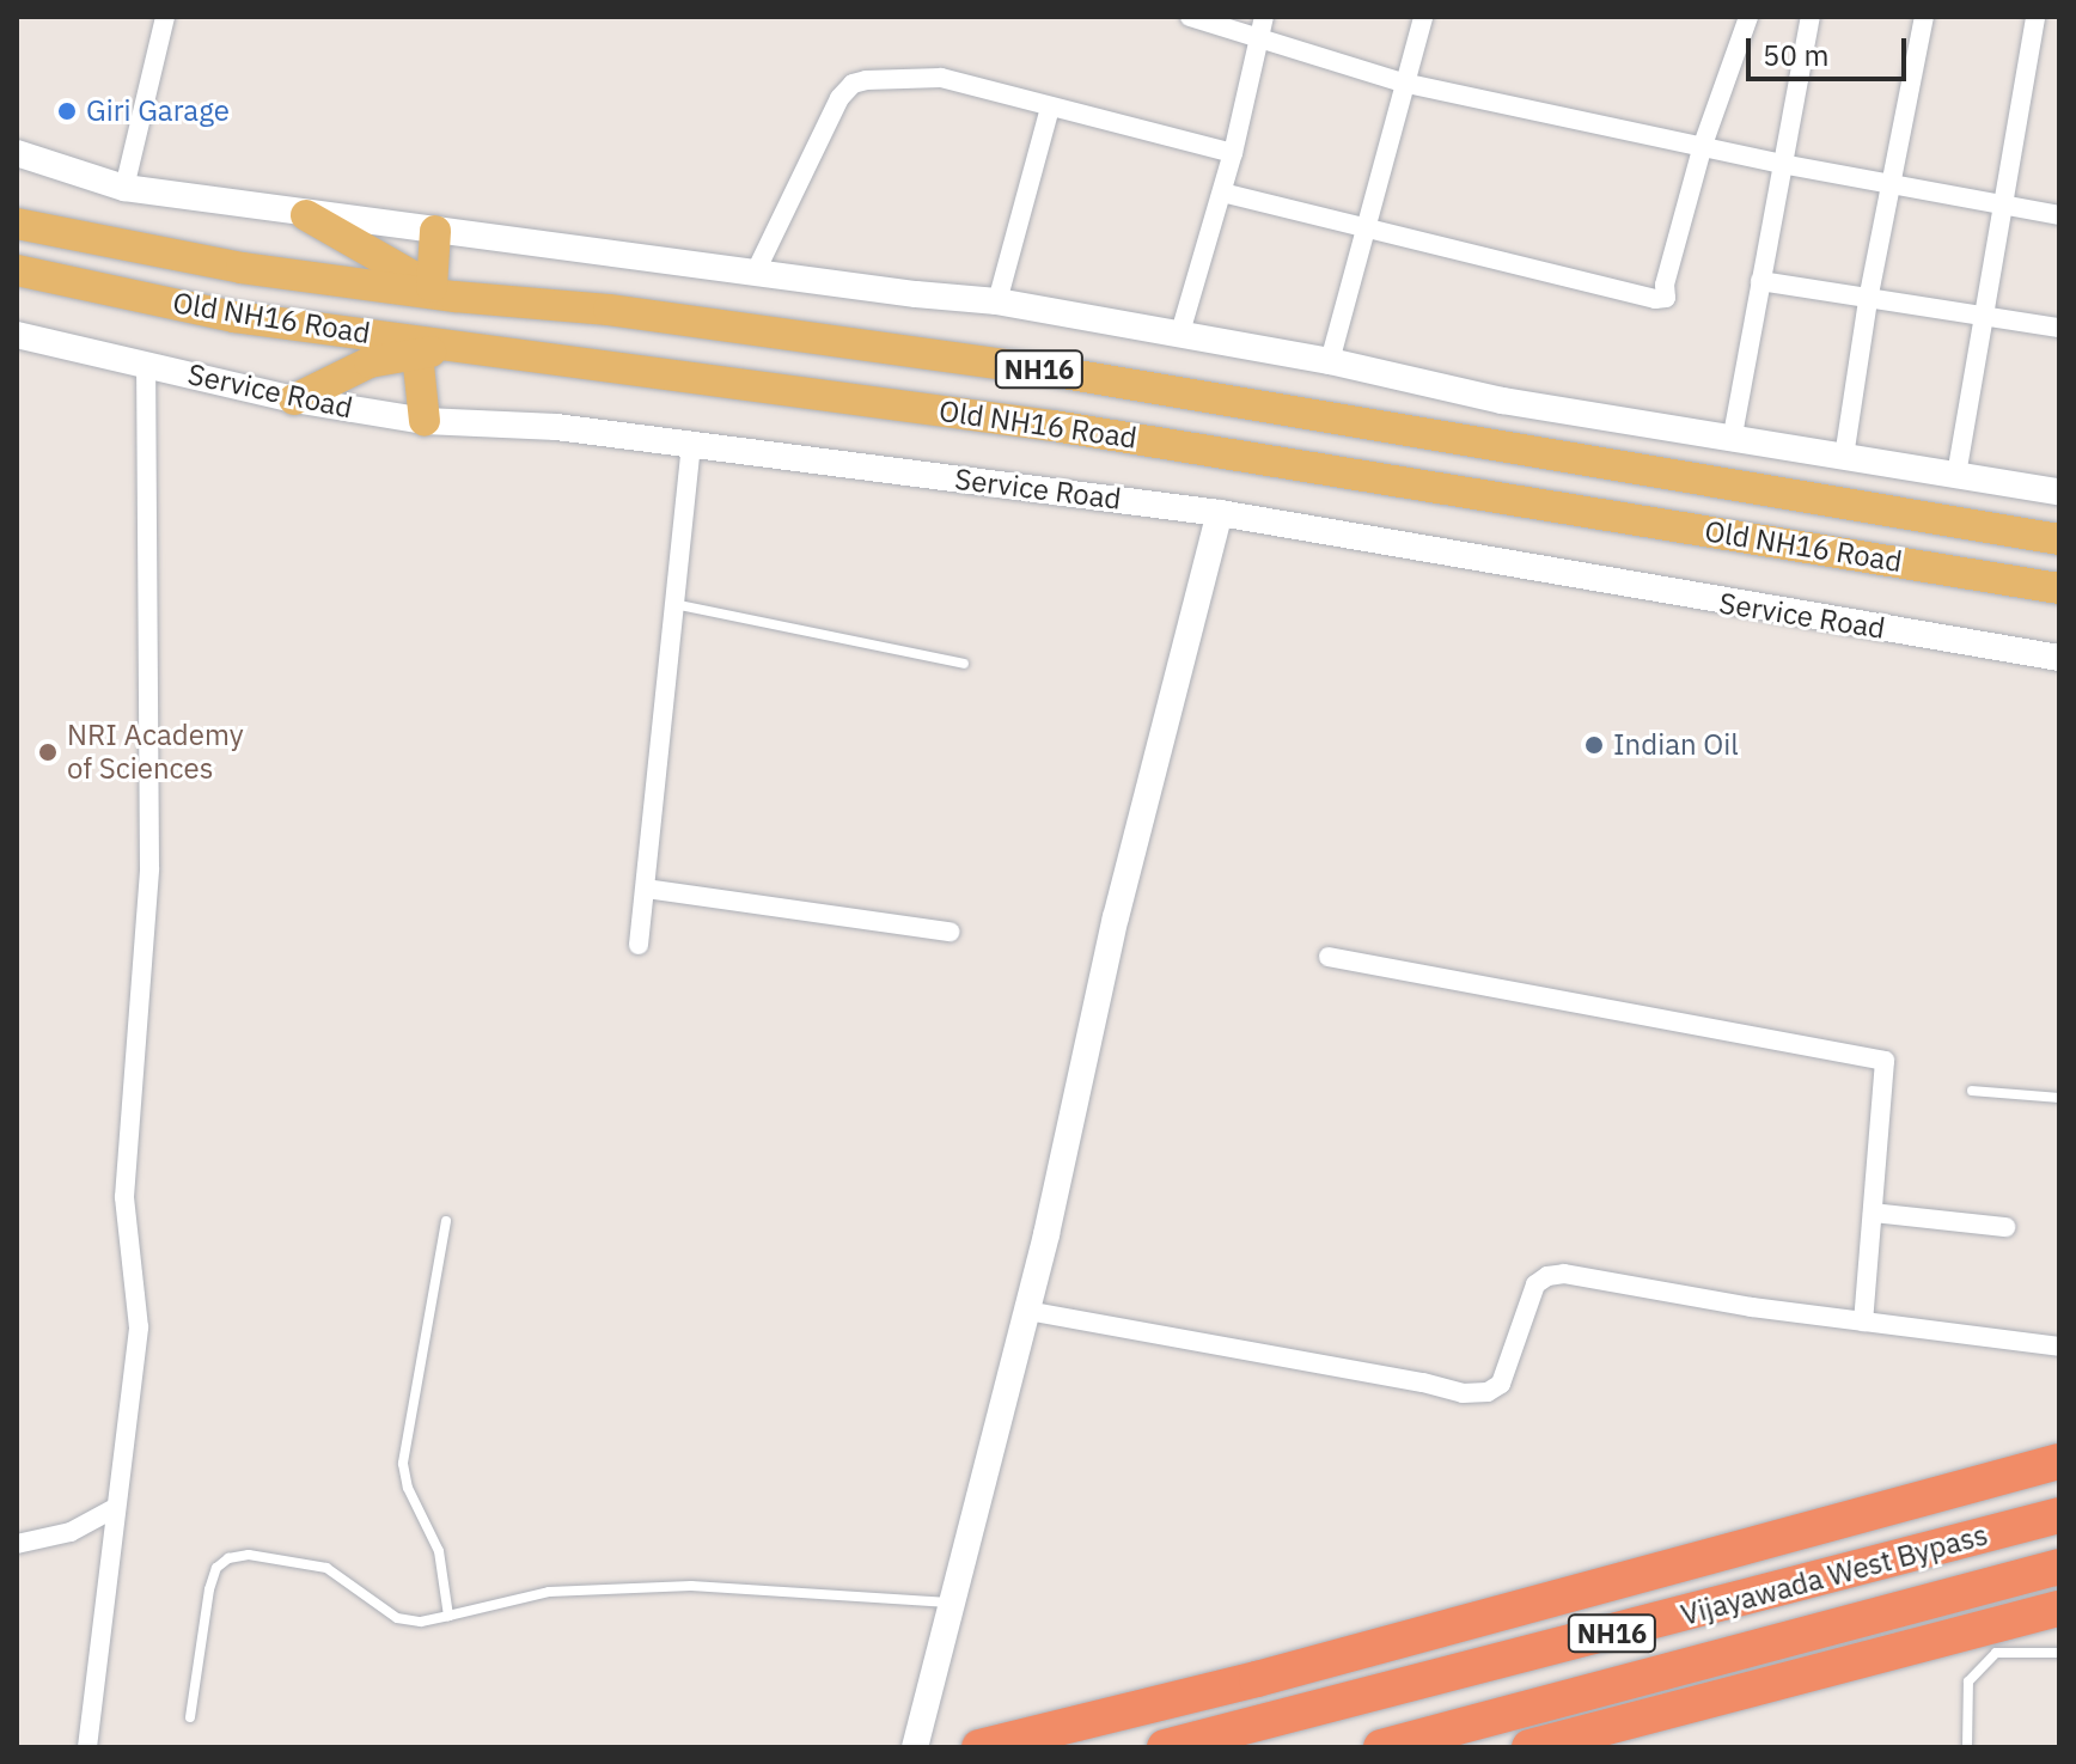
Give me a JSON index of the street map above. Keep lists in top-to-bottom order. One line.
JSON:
{"streets":{"highway":["NH16","Vijayawada West Bypass"],"main road":["Old NH16 Road"],"street":["Service Road"]},"places":["Giri Garage","Indian Oil","NRI Academy of Sciences"],"scale_bar":"50 m"}
